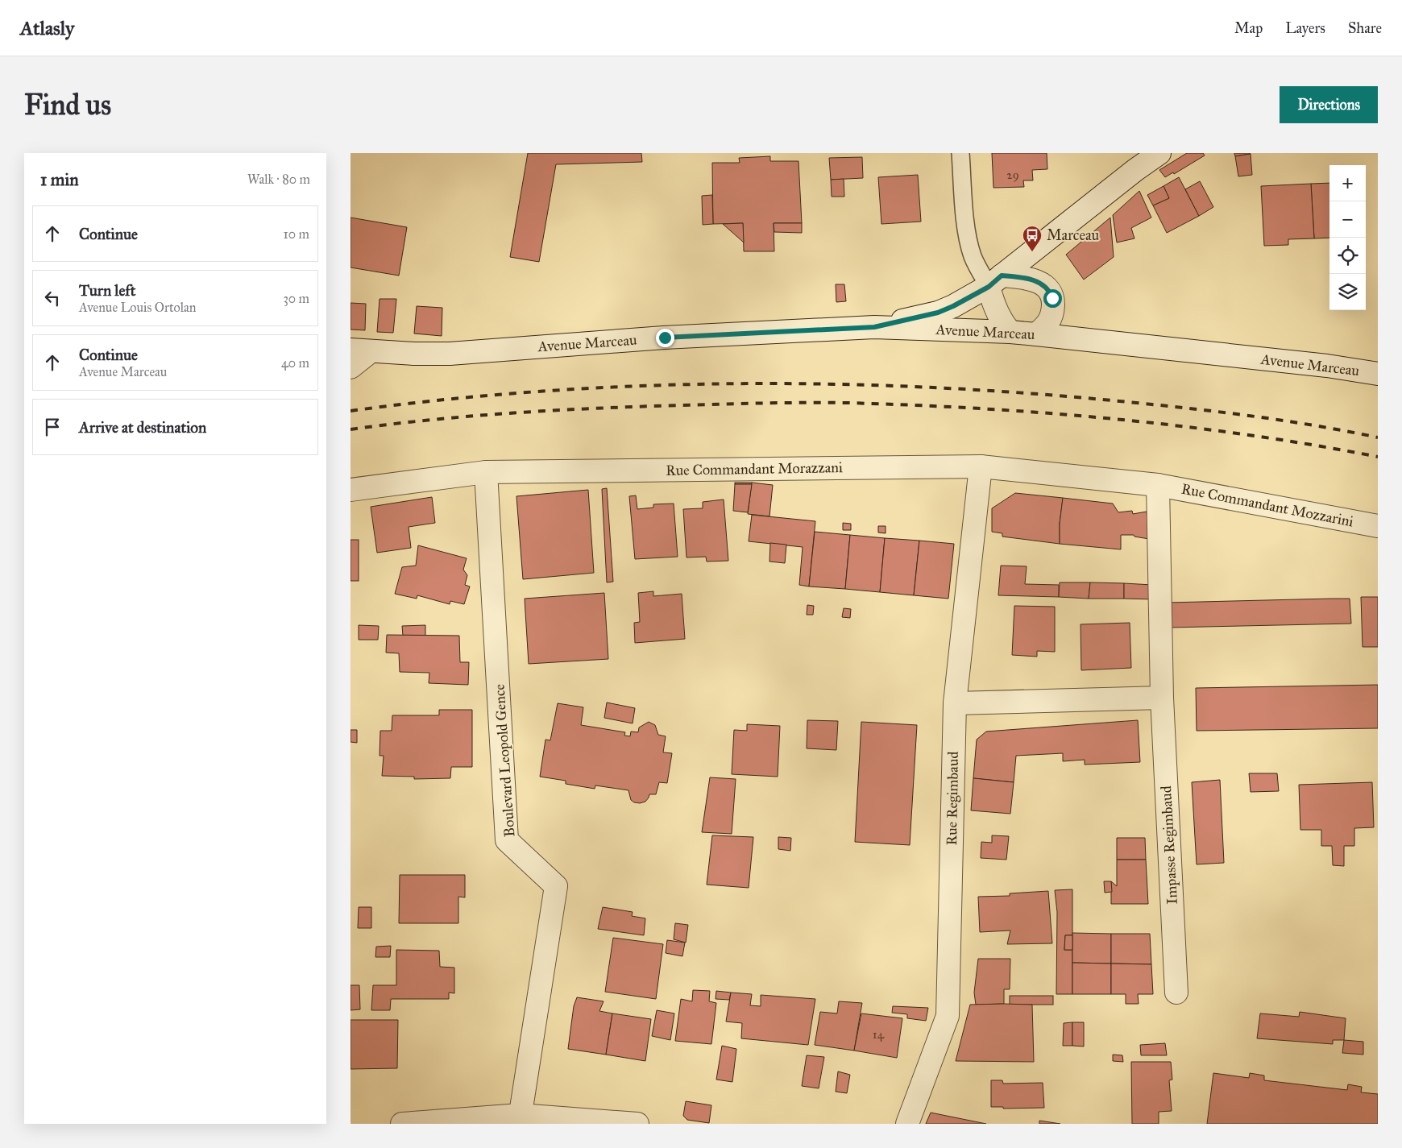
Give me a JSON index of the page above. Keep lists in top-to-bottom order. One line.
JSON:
{"streets":{"street":["Avenue Marceau","Rue Commandant Morazzani","Rue Commandant Mozzarini","Boulevard Leopold Gence","Rue Regimbaud","Impasse Regimbaud"]},"crossings":[["Rue Commandant Morazzani","Rue Commandant Mozzarini"],["Rue Commandant Morazzani","Boulevard Leopold Gence"],["Rue Commandant Morazzani","Rue Regimbaud"],["Rue Commandant Morazzani","Impasse Regimbaud"],["Rue Commandant Mozzarini","Impasse Regimbaud"]],"places":{"bus stop":["Marceau"]},"house_numbers":["29","14"],"page":{"header":"Atlasly","nav":["Map","Layers","Share"],"buttons":"Directions","title":"Find us","heading":["1 min","Walk · 80 m"],"map_buttons":["+","−"],"list":[["Continue","10 m"],["Turn left","Avenue Louis Ortolan","30 m"],["Continue","Avenue Marceau","40 m"],"Arrive at destination"]}}
